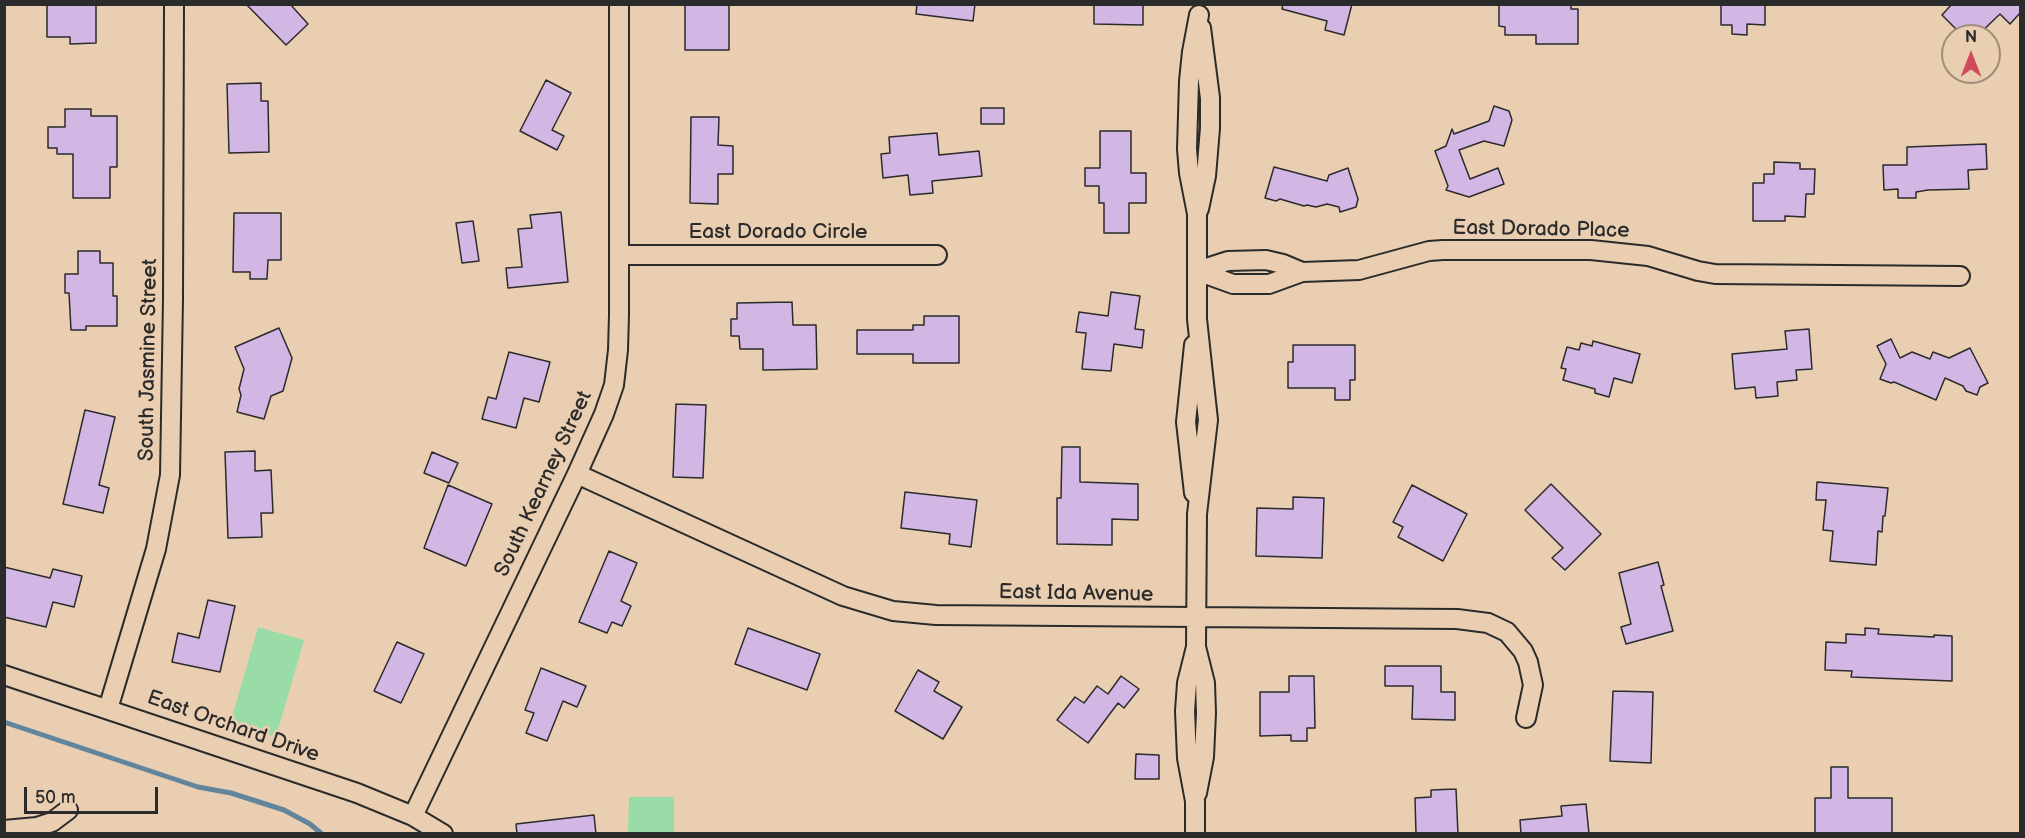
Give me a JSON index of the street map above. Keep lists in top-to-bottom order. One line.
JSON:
{"streets":{"street":["East Dorado Place","East Dorado Circle","South Jasmine Street","South Kearney Street","East Ida Avenue","East Orchard Drive"]},"crossings":[["East Dorado Circle","South Kearney Street"],["South Jasmine Street","East Orchard Drive"],["South Kearney Street","East Ida Avenue"],["South Kearney Street","East Orchard Drive"]],"scale_bar":"50 m","north":"top"}
